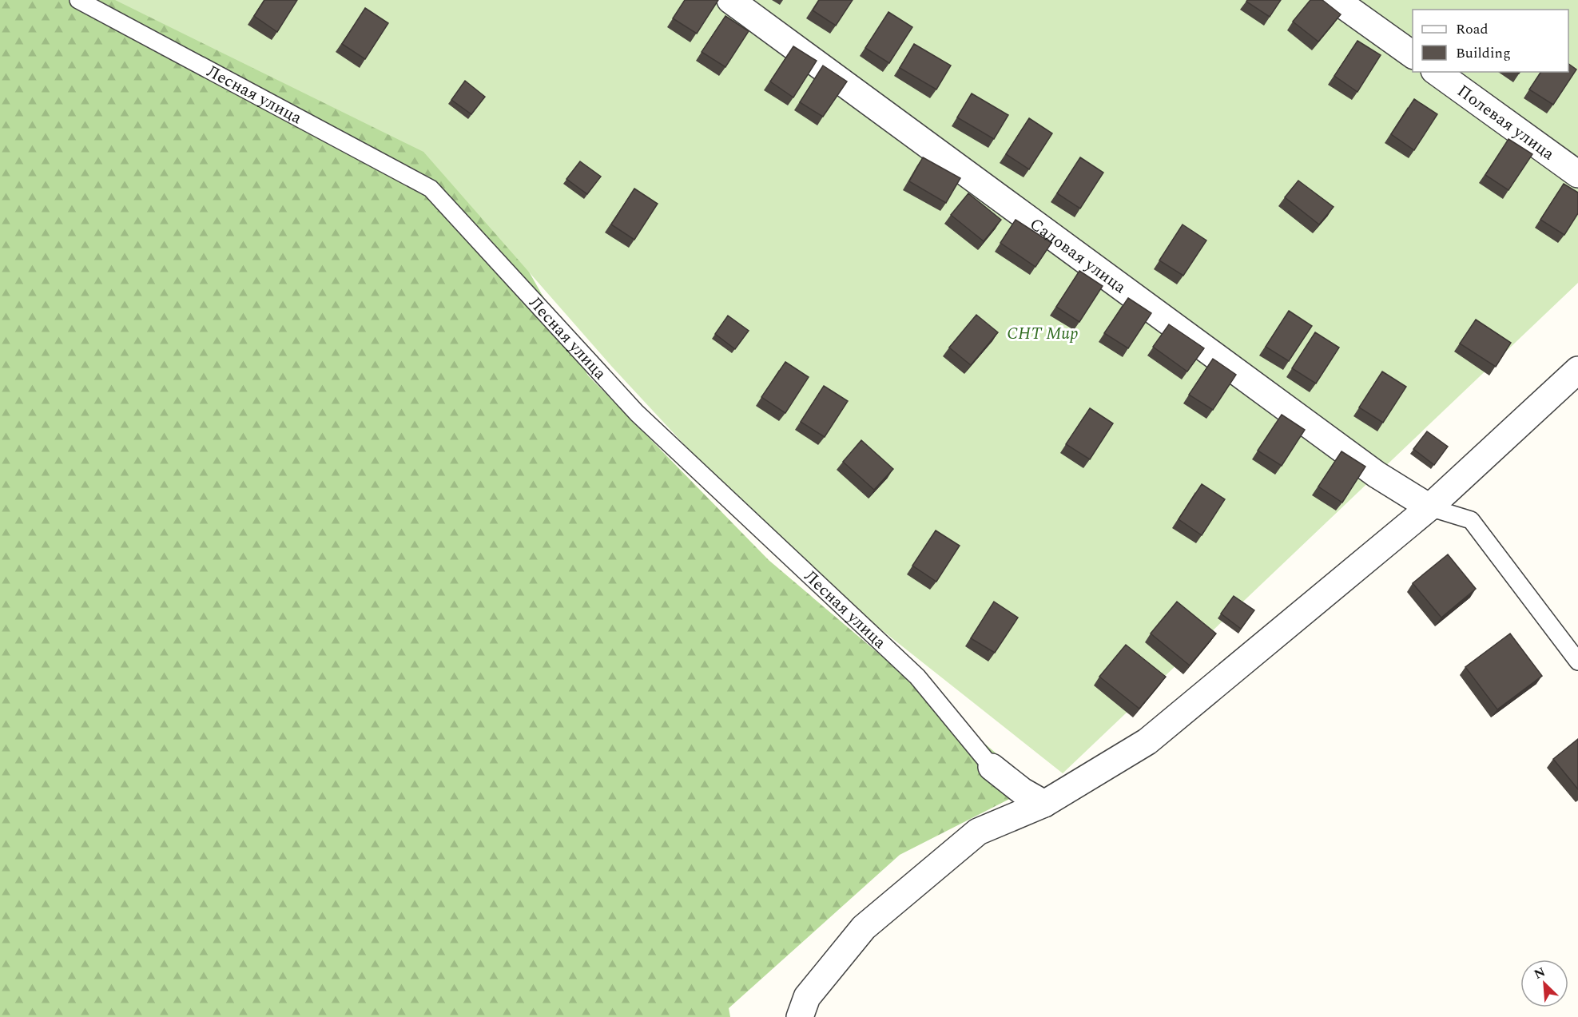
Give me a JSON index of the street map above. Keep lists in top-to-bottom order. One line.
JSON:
{"streets":{"street":["Полевая улица","Садовая улица"],"lane":["Лесная улица"]},"parks":["СНТ Мир"],"legend":["Road","Building"],"north":"top left"}
